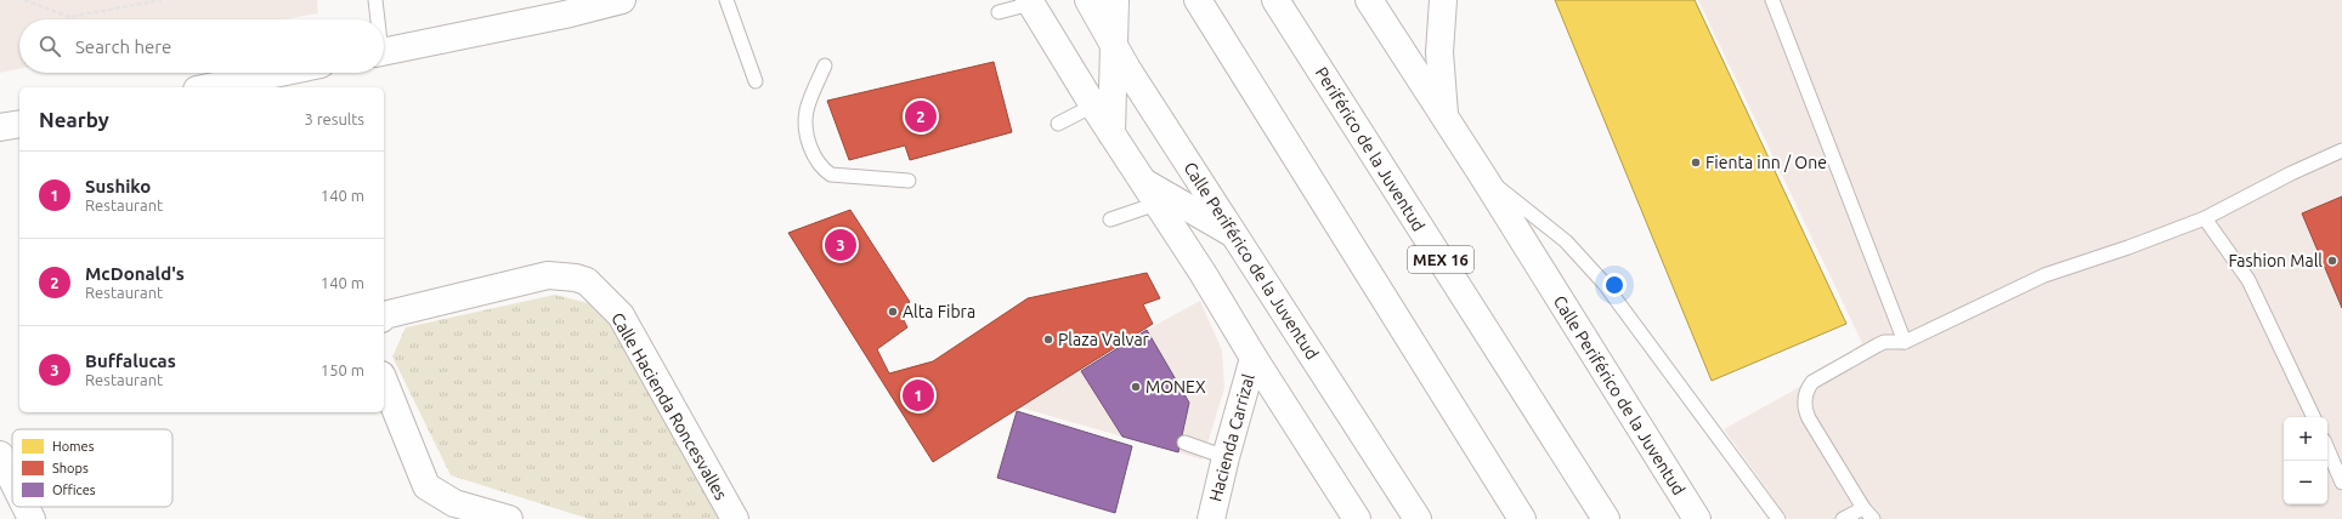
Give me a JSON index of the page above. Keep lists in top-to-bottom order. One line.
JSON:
{"streets":{"main road":["Periférico de la Juventud","MEX 16","Calle Periférico de la Juventud","Calle Hacienda Roncesvalles","Hacienda Carrizal"]},"places":["Fienta inn / One","Fashion Mall","Alta Fibra","Plaza Valvar","MONEX"],"legend":["Homes","Shops","Offices"],"page":{"search":"Search here","heading":["Nearby","3 results"],"pins":["2","3","1"],"list":[{"mark":"1","name":"Sushiko","note":"Restaurant","value":"140 m"},{"mark":"2","name":"McDonald's","note":"Restaurant","value":"140 m"},{"mark":"3","name":"Buffalucas","note":"Restaurant","value":"150 m"}],"map_buttons":["+","−"]}}
